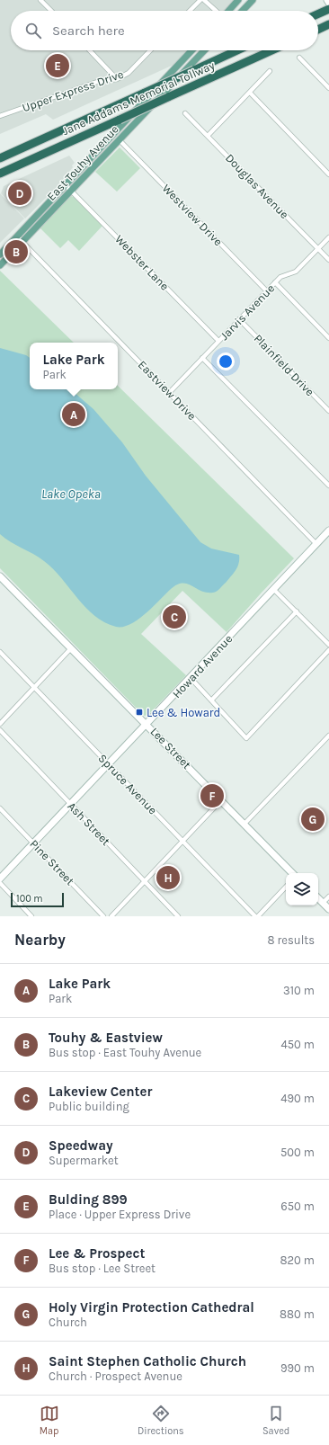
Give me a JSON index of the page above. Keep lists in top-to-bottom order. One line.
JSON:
{"streets":{"highway":["Jane Addams Memorial Tollway"],"main road":["East Touhy Avenue"],"street":["Upper Express Drive","Douglas Avenue","Westview Drive","Webster Lane","Jarvis Avenue","Plainfield Drive","Eastview Drive","Howard Avenue","Lee Street","Spruce Avenue","Ash Street","Pine Street"]},"crossings":[["East Touhy Avenue","Westview Drive"],["East Touhy Avenue","Webster Lane"],["East Touhy Avenue","Eastview Drive"],["Douglas Avenue","Jarvis Avenue"],["Westview Drive","Jarvis Avenue"],["Webster Lane","Jarvis Avenue"],["Jarvis Avenue","Plainfield Drive"],["Jarvis Avenue","Eastview Drive"],["Eastview Drive","Howard Avenue"],["Howard Avenue","Lee Street"],["Howard Avenue","Spruce Avenue"],["Howard Avenue","Ash Street"],["Howard Avenue","Pine Street"]],"water":["Lake Opeka"],"places":{"transit":["Lee & Howard"]},"scale_bar":"100 m","page":{"search":"Search here","pins":["E","D","B","A","C","F","G","H"],"popup":["Lake Park","Park"],"scale":"100 m","heading":["Nearby","8 results"],"list":[{"mark":"A","name":"Lake Park","note":"Park","value":"310 m"},{"mark":"B","name":"Touhy & Eastview","note":"Bus stop · East Touhy Avenue","value":"450 m"},{"mark":"C","name":"Lakeview Center","note":"Public building","value":"490 m"},{"mark":"D","name":"Speedway","note":"Supermarket","value":"500 m"},{"mark":"E","name":"Bulding 899","note":"Place · Upper Express Drive","value":"650 m"},{"mark":"F","name":"Lee & Prospect","note":"Bus stop · Lee Street","value":"820 m"},{"mark":"G","name":"Holy Virgin Protection Cathedral","note":"Church","value":"880 m"},{"mark":"H","name":"Saint Stephen Catholic Church","note":"Church · Prospect Avenue","value":"990 m"}],"nav":["Map","Directions","Saved"]}}
